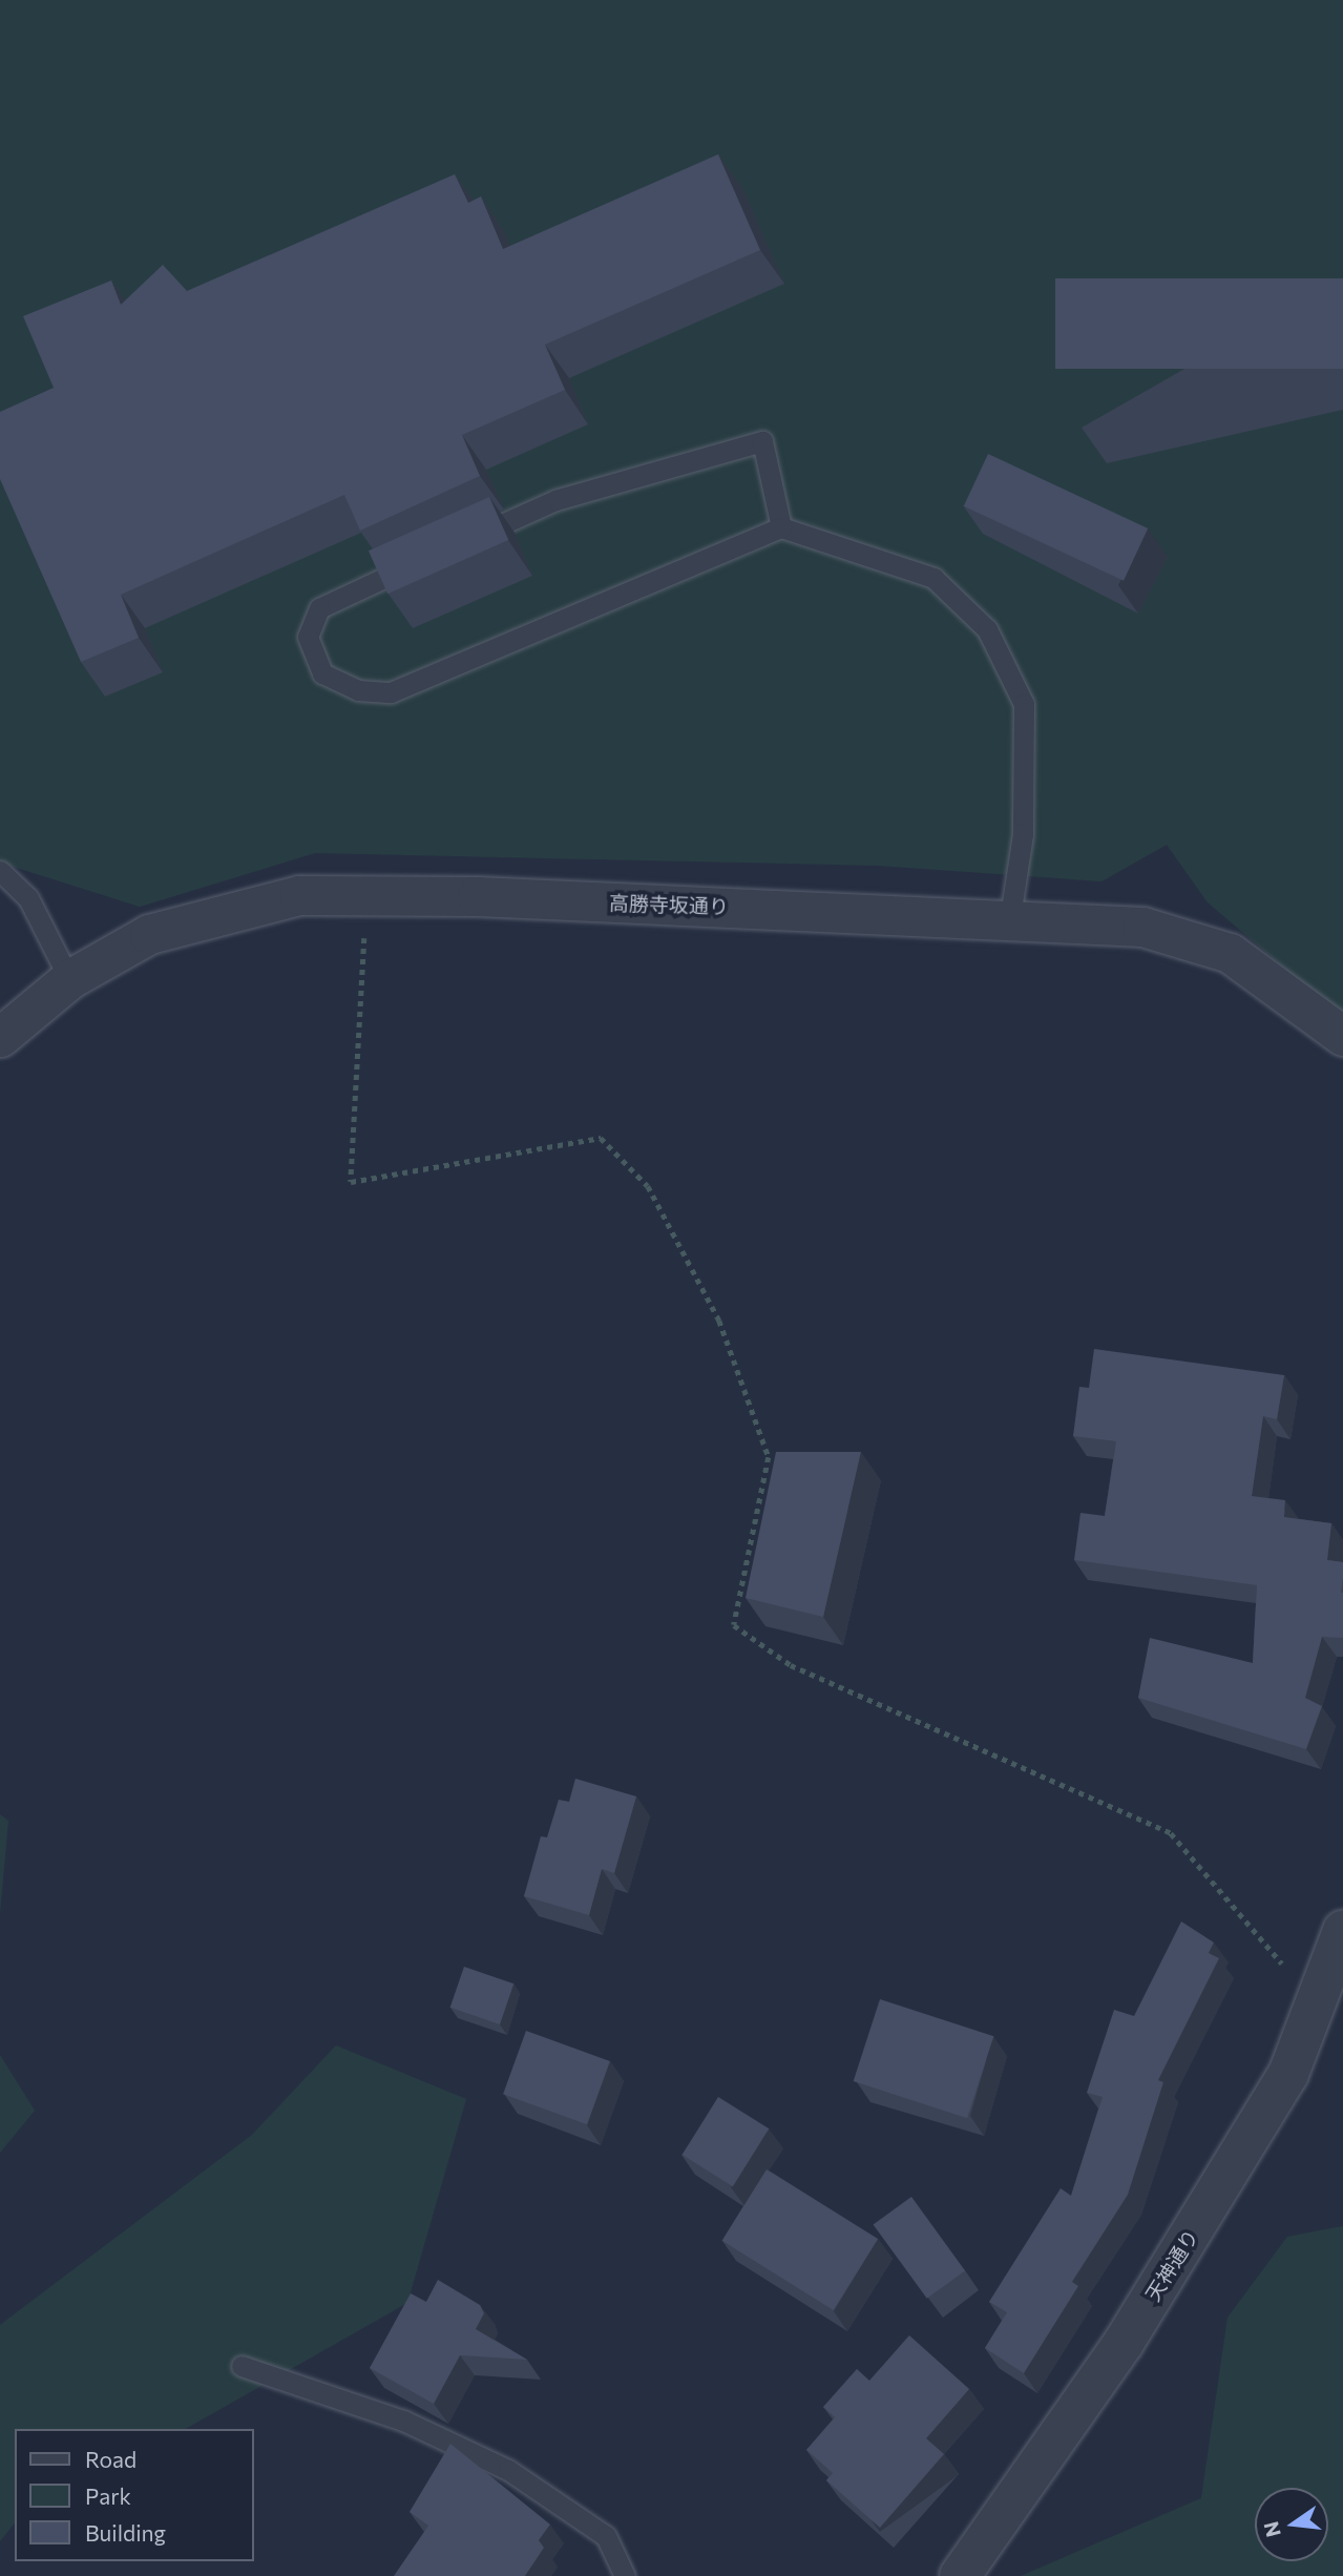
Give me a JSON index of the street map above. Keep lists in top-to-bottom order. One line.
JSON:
{"streets":{"street":["高勝寺坂通り","天神通り"]},"legend":["Road","Park","Building"],"north":"left"}
